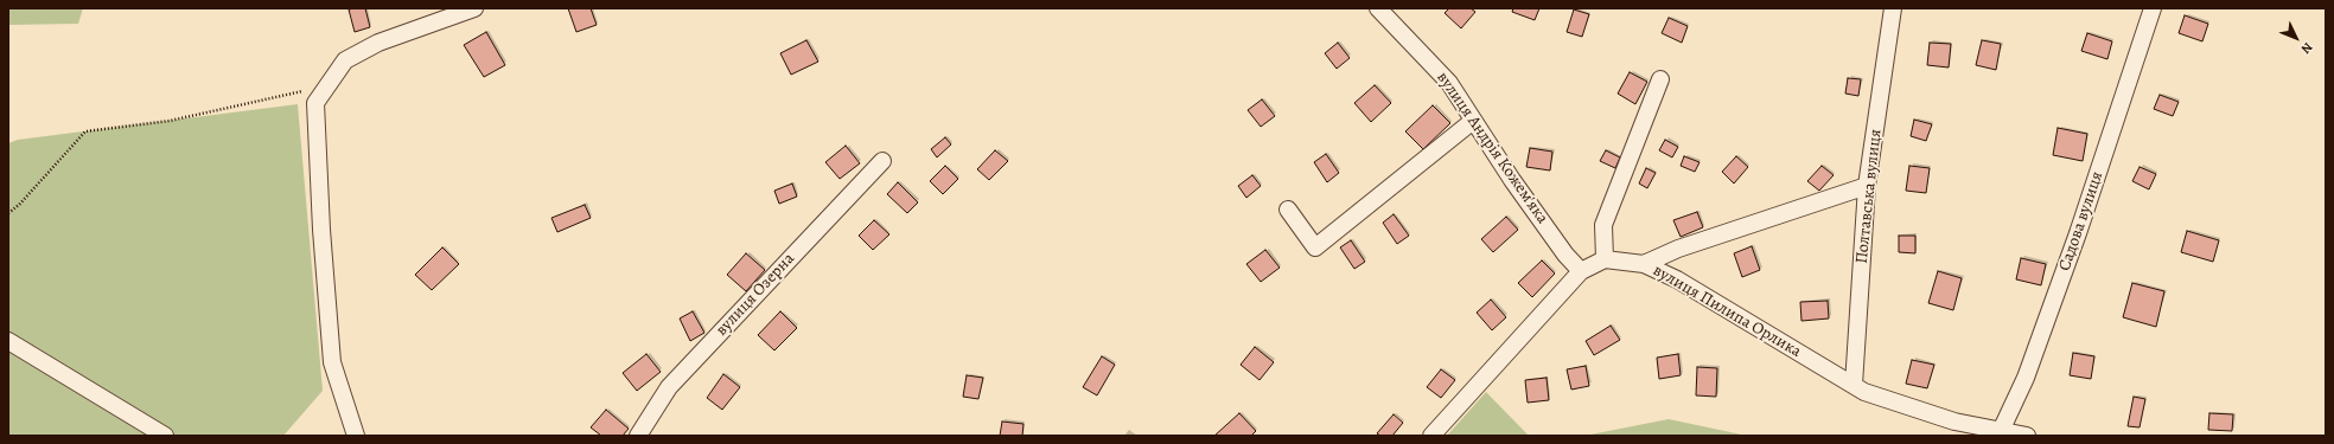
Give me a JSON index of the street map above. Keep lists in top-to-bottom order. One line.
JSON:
{"streets":{"street":["вулиця Андрія Кожем'яка","Полтавська вулиця","Садова вулиця","вулиця Озерна","вулиця Пилипа Орлика"]},"crossings":[["Полтавська вулиця","вулиця Пилипа Орлика"],["Садова вулиця","вулиця Пилипа Орлика"]],"north":"bottom right"}
